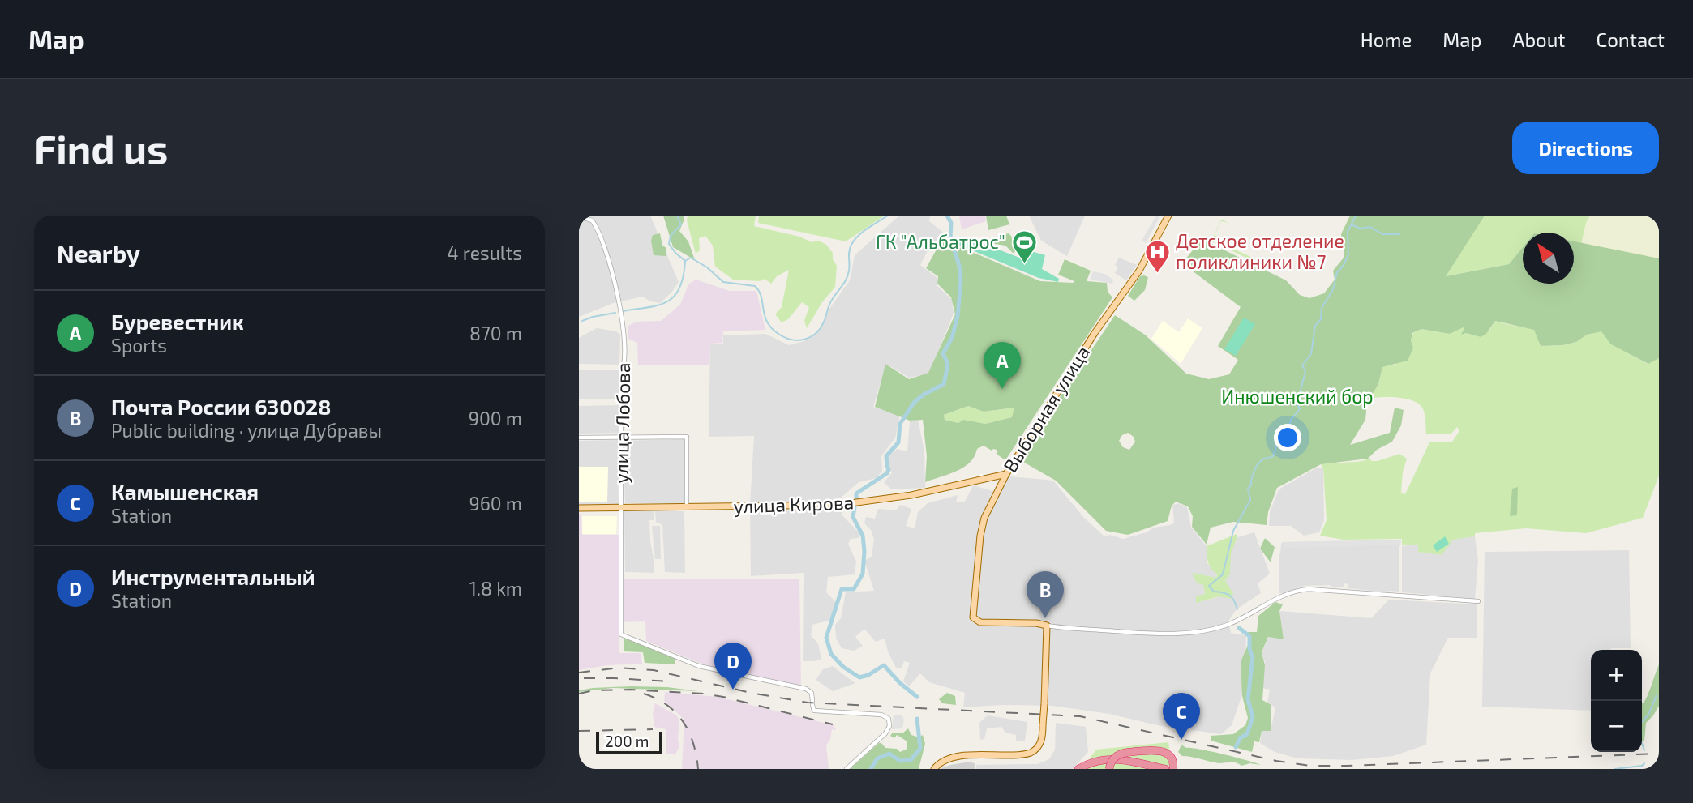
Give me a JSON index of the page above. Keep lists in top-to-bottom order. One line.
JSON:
{"streets":{"main road":["Выборная улица","улица Кирова"],"street":["улица Лобова"]},"crossings":[["Выборная улица","улица Кирова"],["улица Лобова","улица Кирова"]],"parks":["Инюшенский бор"],"places":{"sports":["ГК \"Альбатрос\""],"hospital":["Детское отделение поликлиники №7"]},"scale_bar":"200 m","north":"top left","page":{"header":"Map","nav":["Home","Map","About","Contact"],"buttons":"Directions","title":"Find us","heading":["Nearby","4 results"],"list":[{"mark":"A","name":"Буревестник","note":"Sports","value":"870 m"},{"mark":"B","name":"Почта России 630028","note":"Public building · улица Дубравы","value":"900 m"},{"mark":"C","name":"Камышенская","note":"Station","value":"960 m"},{"mark":"D","name":"Инструментальный","note":"Station","value":"1.8 km"}],"pins":["A","B","D","C"],"map_buttons":["+","−"],"scale":"200 m"}}
